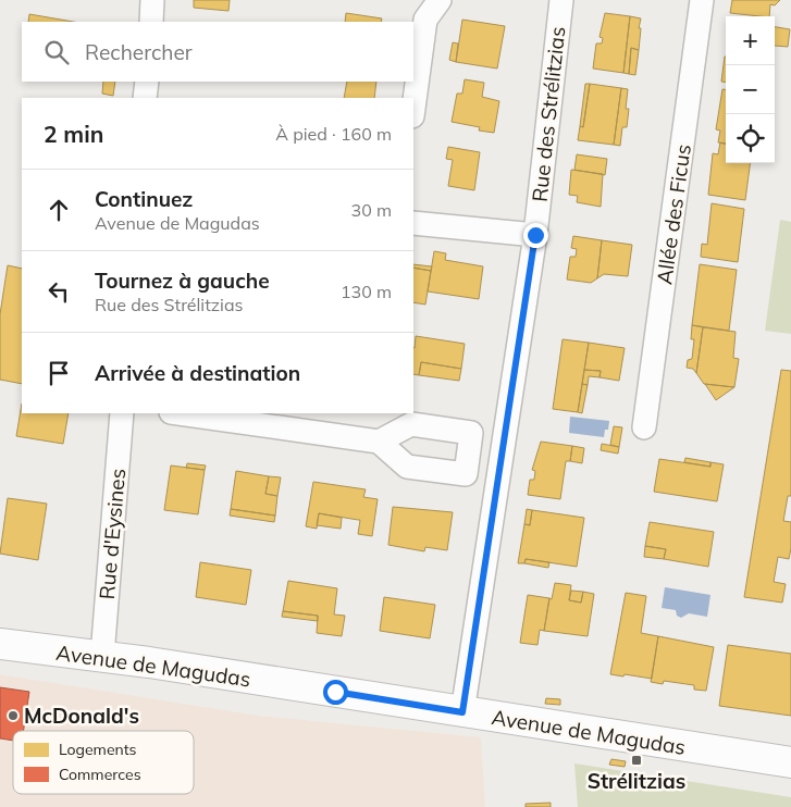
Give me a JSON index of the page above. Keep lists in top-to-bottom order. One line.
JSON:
{"streets":{"main road":["Avenue de Magudas"],"street":["Rue des Strélitzias","Allée des Ficus","Rue d'Eysines"]},"crossings":[["Rue des Strélitzias","Avenue de Magudas"],["Rue d'Eysines","Avenue de Magudas"]],"places":{"other":["McDonald's"],"transit":["Strélitzias"]},"legend":["Logements","Commerces"],"page":{"map_buttons":["+","−"],"search":"Rechercher","heading":["2 min","À pied · 160 m"],"list":[["Continuez","Avenue de Magudas","30 m"],["Tournez à gauche","Rue des Strélitzias","130 m"],"Arrivée à destination"]}}
